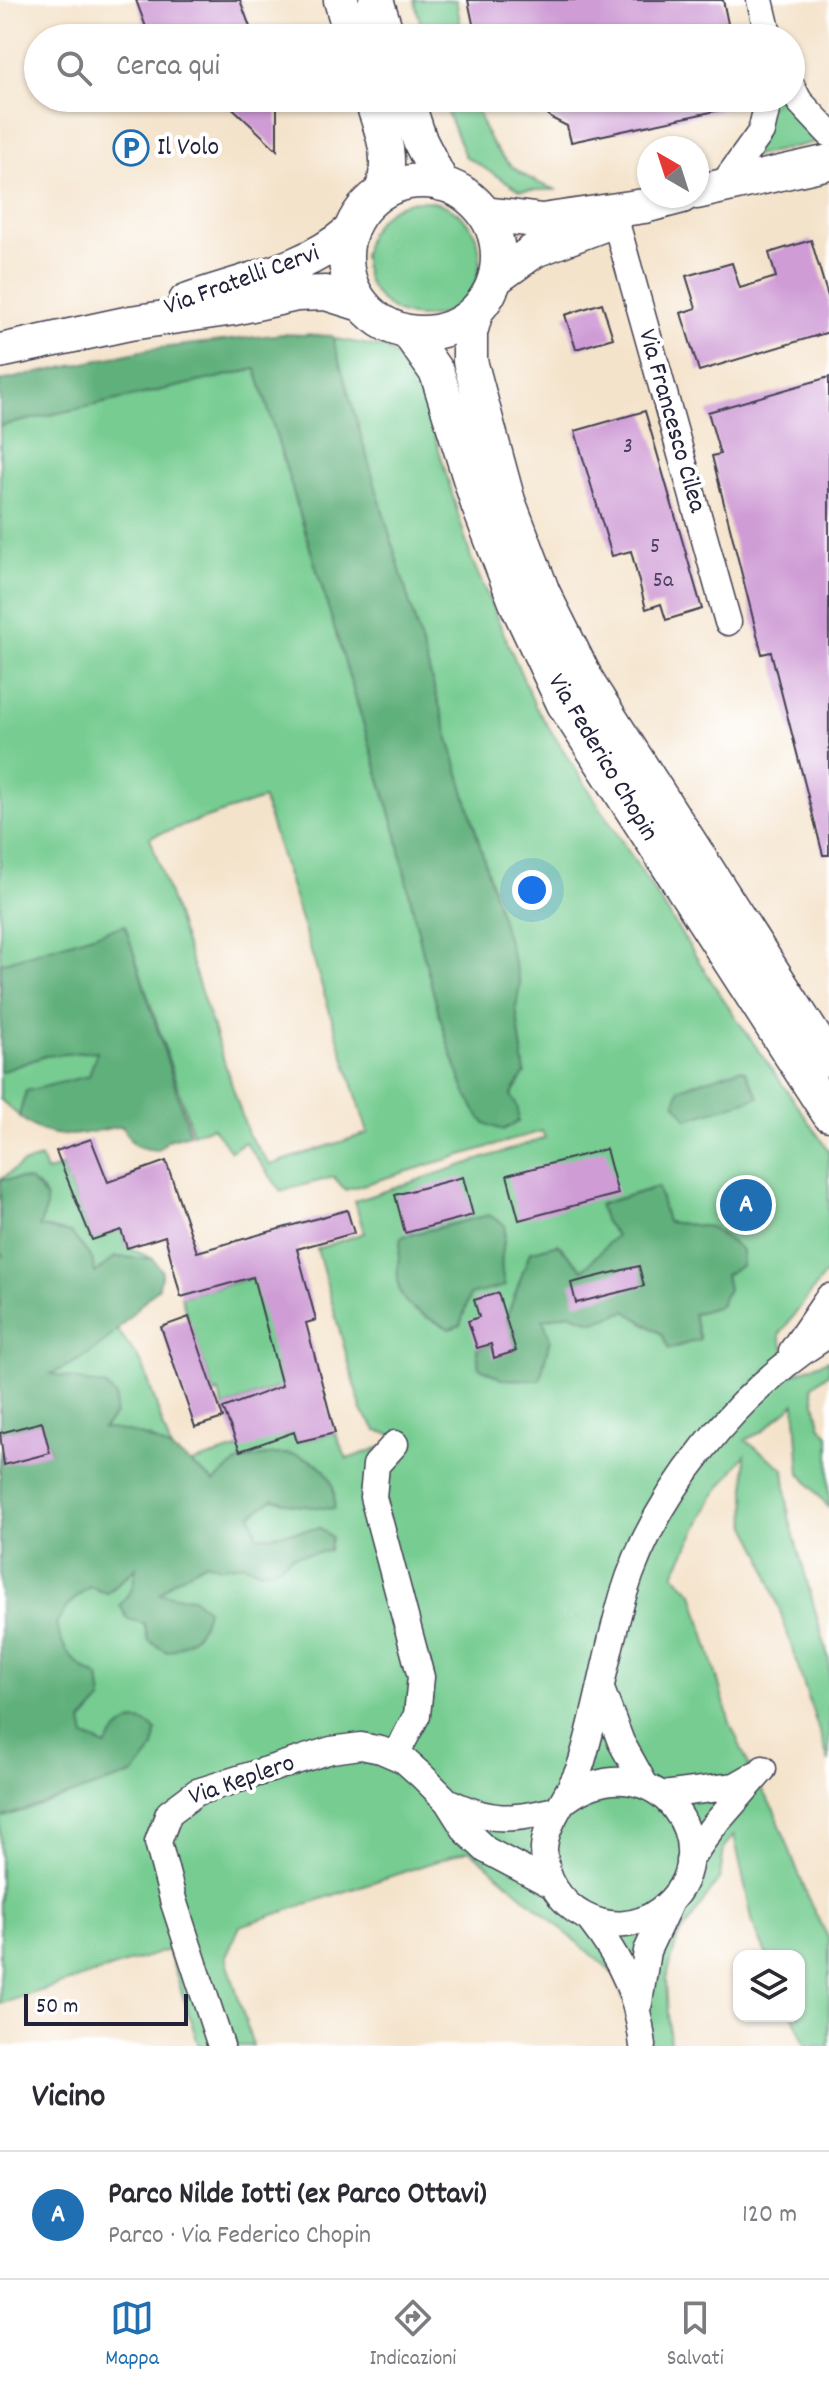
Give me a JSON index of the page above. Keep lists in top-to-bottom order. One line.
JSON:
{"streets":{"main road":["Via Fratelli Cervi","Via Federico Chopin"],"street":["Via Francesco Cilea","Via Keplero"]},"crossings":[["Via Fratelli Cervi","Via Federico Chopin"]],"places":{"parking":["Il Volo"]},"house_numbers":["3","5","5a"],"scale_bar":"50 m","north":"top left","page":{"search":"Cerca qui","pins":"A","scale":"50 m","heading":"Vicino","list":[{"mark":"A","name":"Parco Nilde Iotti (ex Parco Ottavi)","note":"Parco · Via Federico Chopin","value":"120 m"}],"nav":["Mappa","Indicazioni","Salvati"]}}
